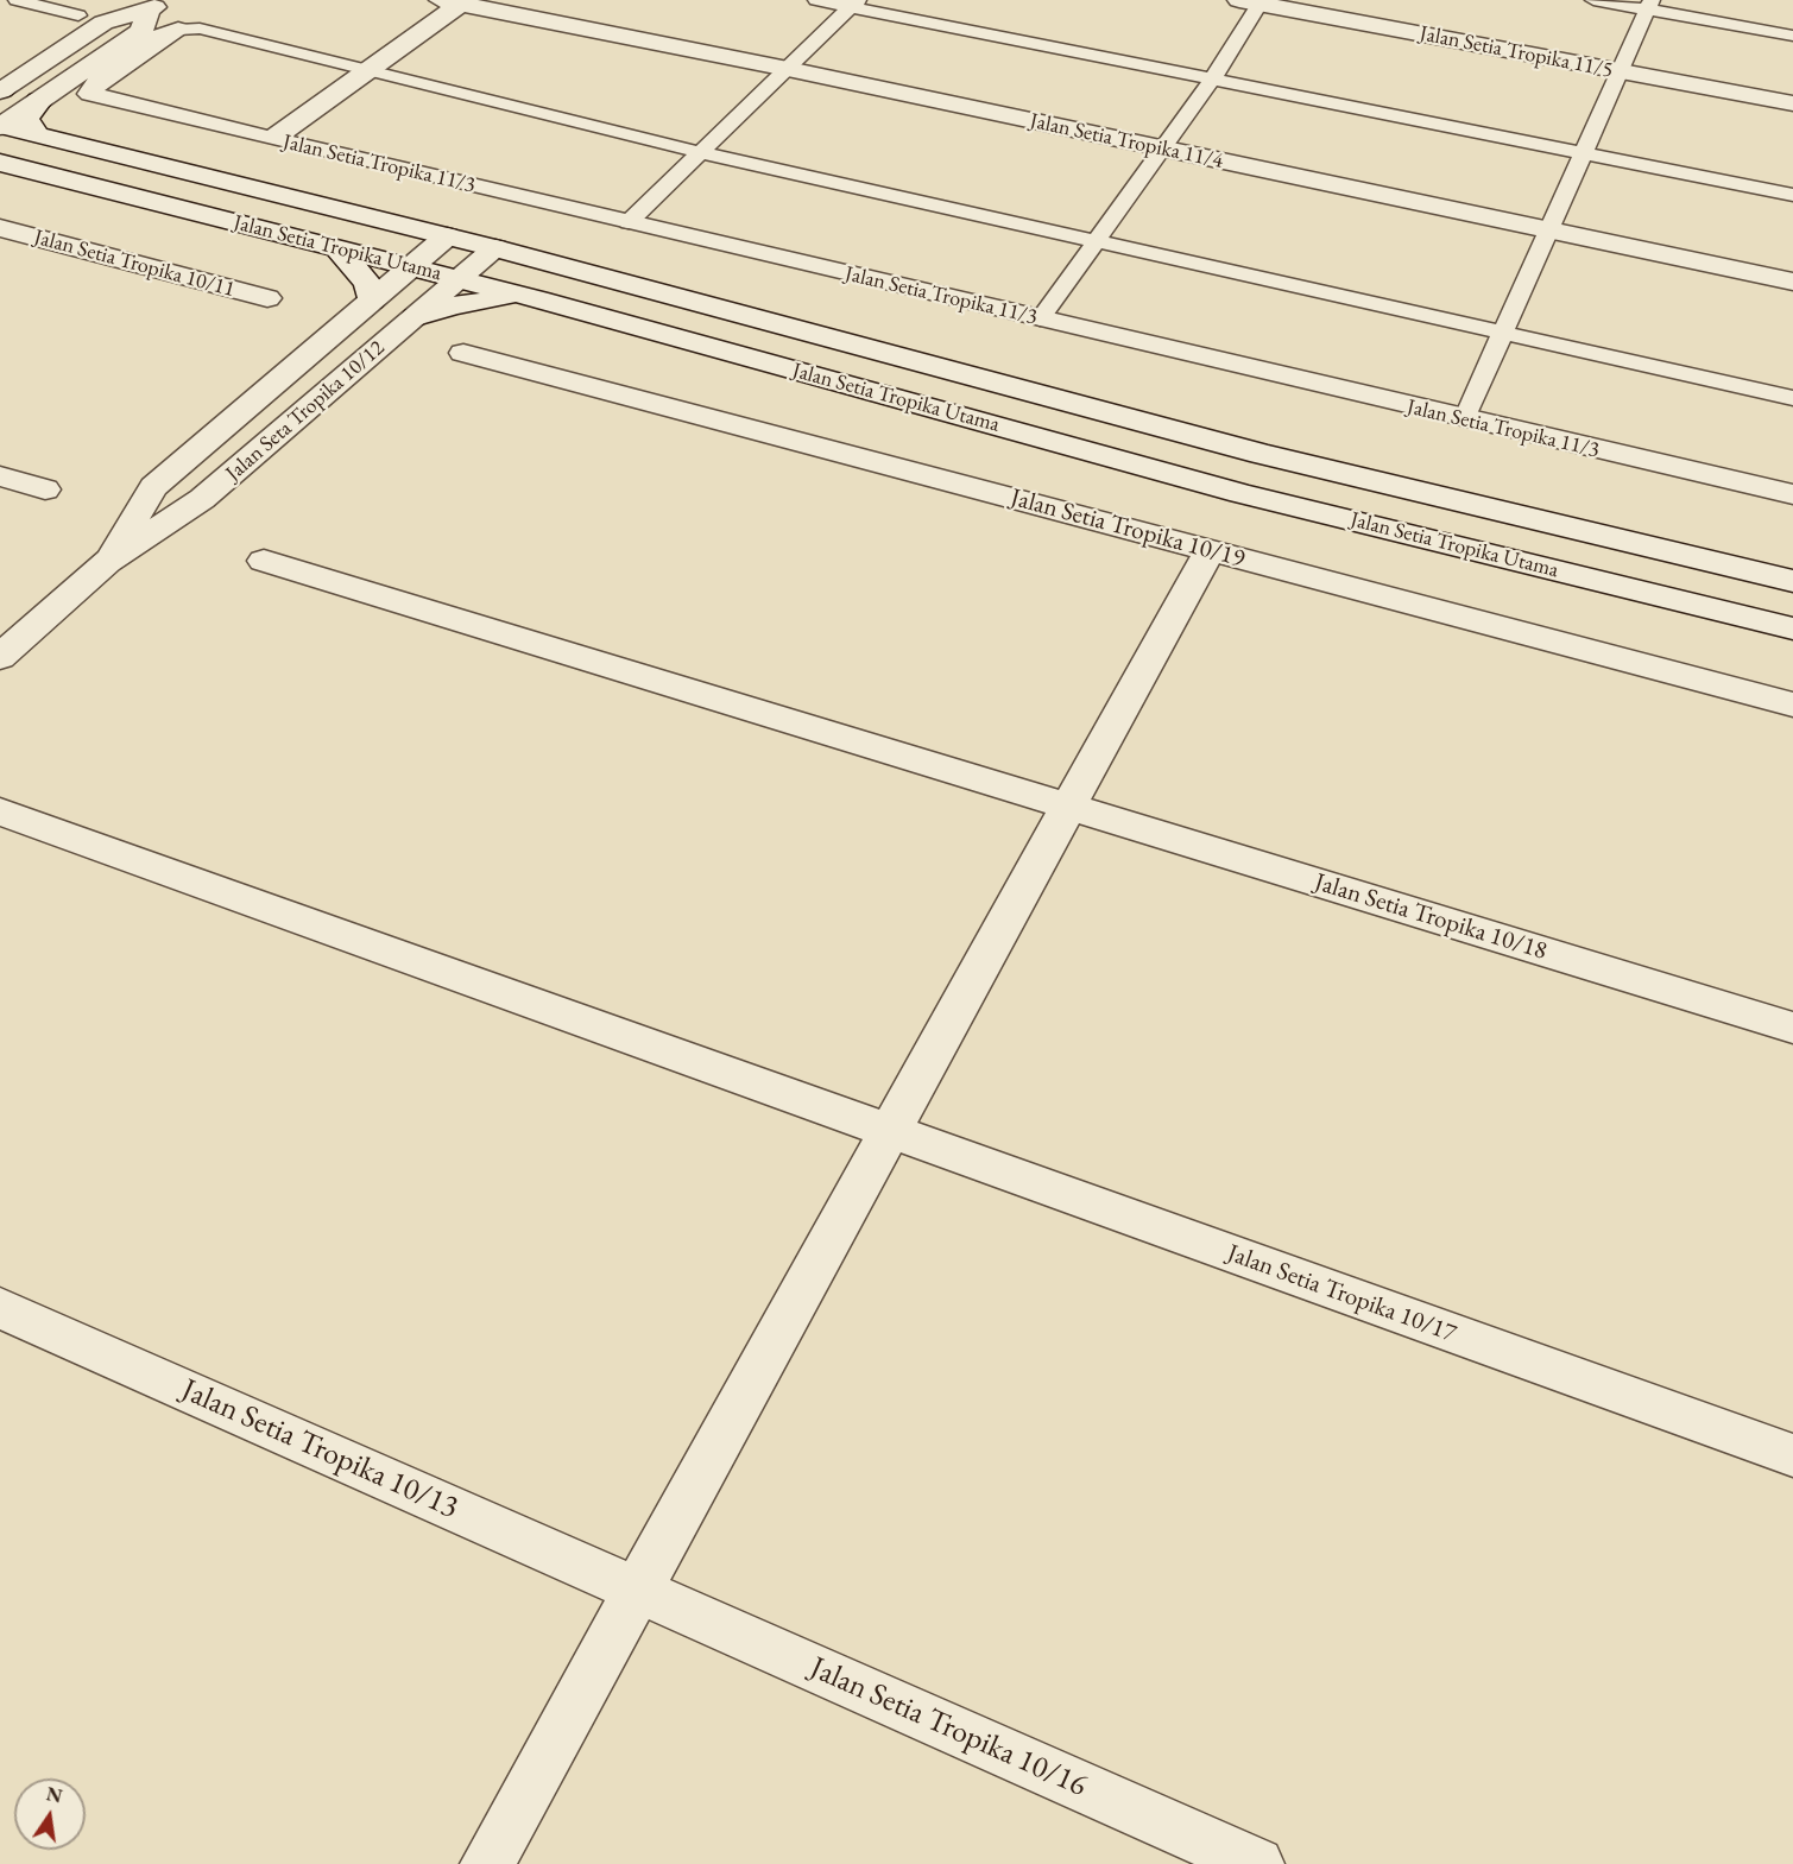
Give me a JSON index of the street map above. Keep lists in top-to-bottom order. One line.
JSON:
{"streets":{"street":["Jalan Setia Tropika 11/5","Jalan Setia Tropika 11/4","Jalan Setia Tropika 11/3","Jalan Setia Tropika Utama","Jalan Setia Tropika 10/11","Jalan Seta Tropika 10/12","Jalan Setia Tropika 10/19","Jalan Setia Tropika 10/18","Jalan Setia Tropika 10/17","Jalan Setia Tropika 10/13","Jalan Setia Tropika 10/16"]},"crossings":[["Jalan Setia Tropika Utama","Jalan Seta Tropika 10/12"],["Jalan Setia Tropika 10/13","Jalan Setia Tropika 10/16"]],"north":"top"}
